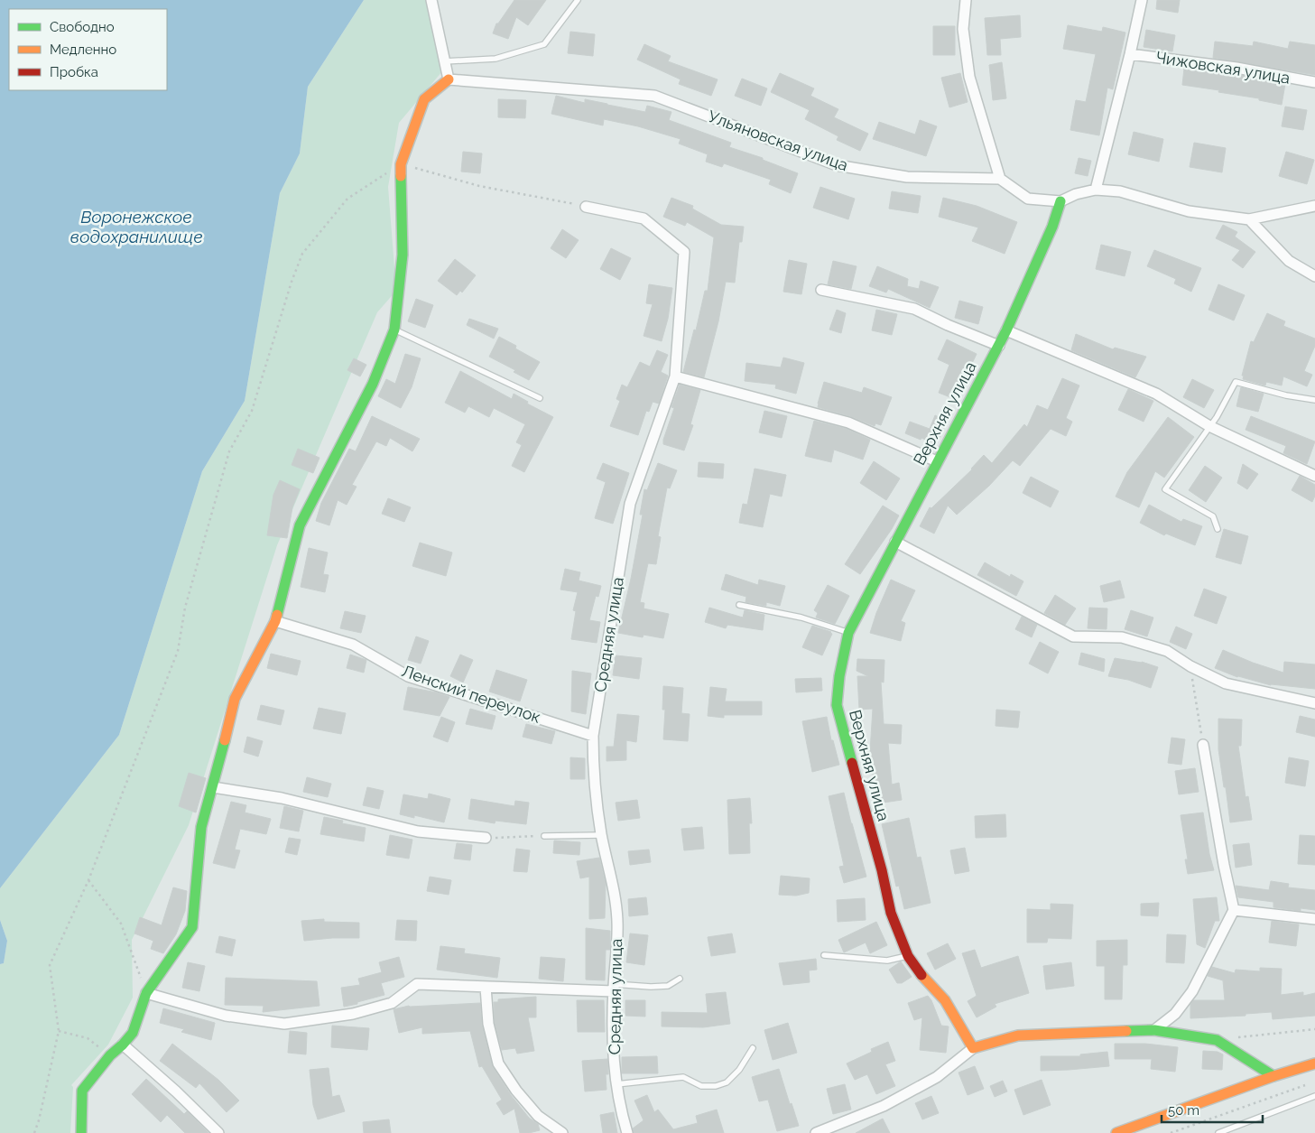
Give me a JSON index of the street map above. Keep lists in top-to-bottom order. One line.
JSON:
{"streets":{"main road":["Верхняя улица"],"street":["Чижовская улица","Ульяновская улица","Средняя улица","Ленский переулок"]},"crossings":[["Средняя улица","Ленский переулок"]],"water":["Воронежское водохранилище"],"legend":["Свободно","Медленно","Пробка"],"scale_bar":"50 m"}
